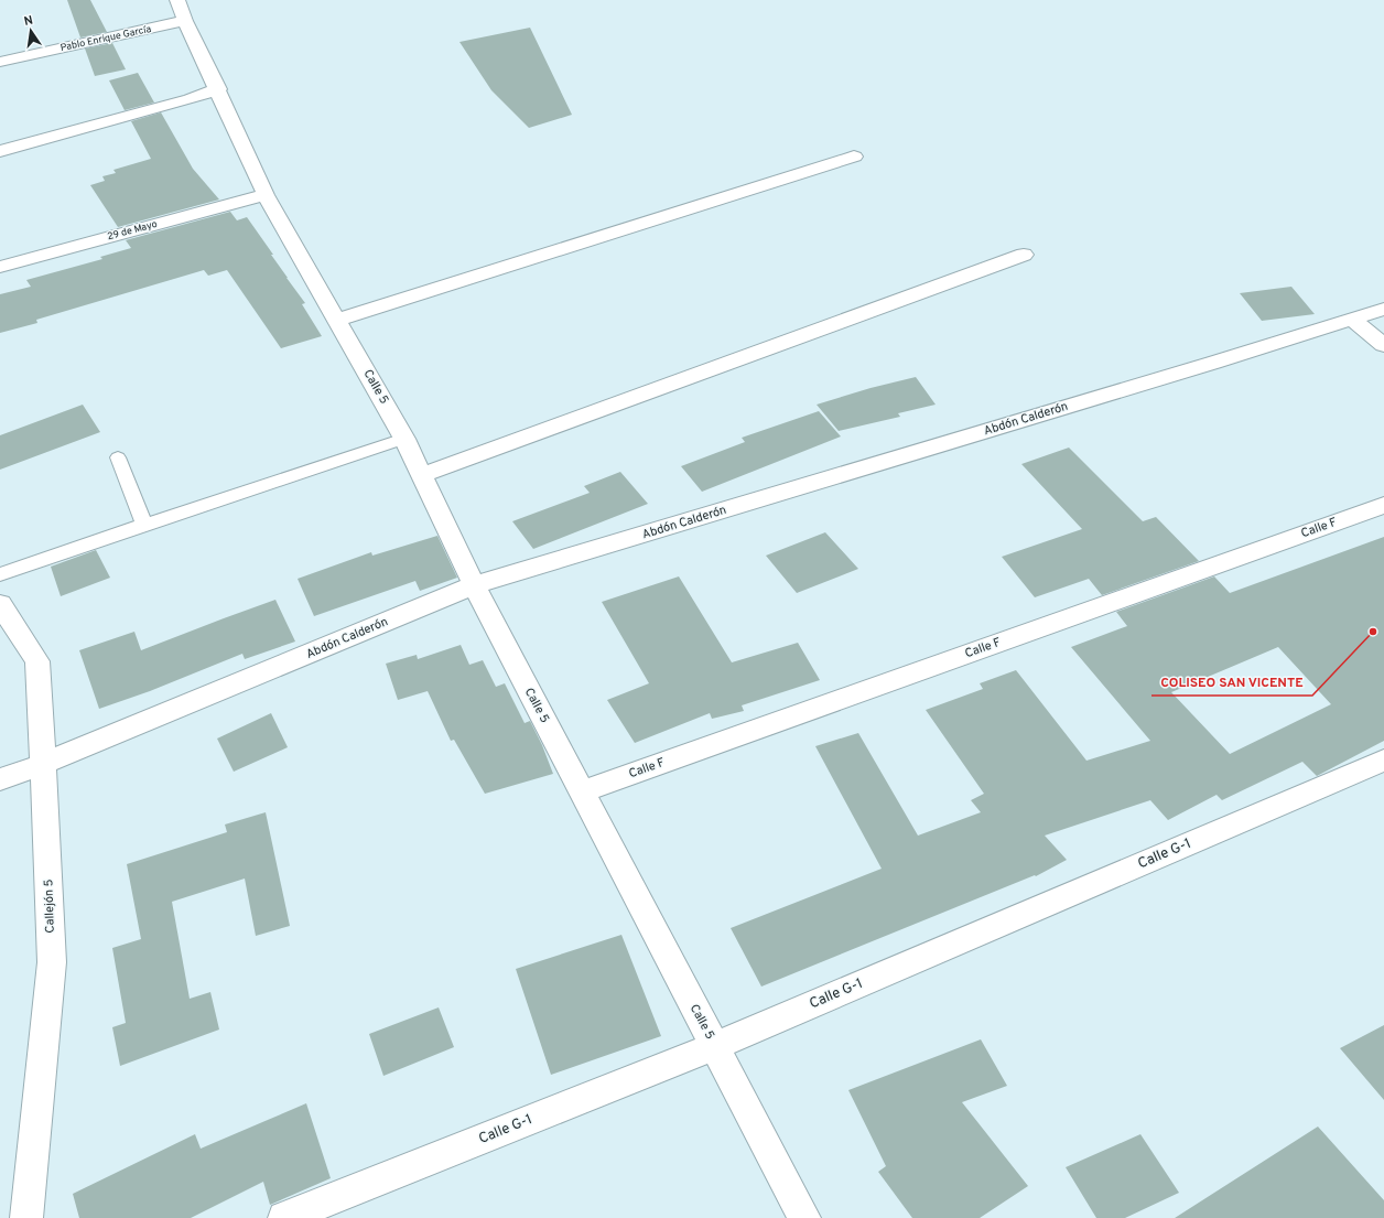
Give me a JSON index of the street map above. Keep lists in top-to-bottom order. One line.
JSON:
{"streets":{"street":["Pablo Enrique García","29 de Mayo","Calle 5","Abdón Calderón","Calle F","Calle G-1","Callejón 5"]},"crossings":[["Pablo Enrique García","Calle 5"],["29 de Mayo","Calle 5"],["Calle 5","Abdón Calderón"],["Calle 5","Calle F"],["Calle 5","Calle G-1"],["Abdón Calderón","Callejón 5"]],"places":["COLISEO SAN VICENTE"],"north":"top"}
